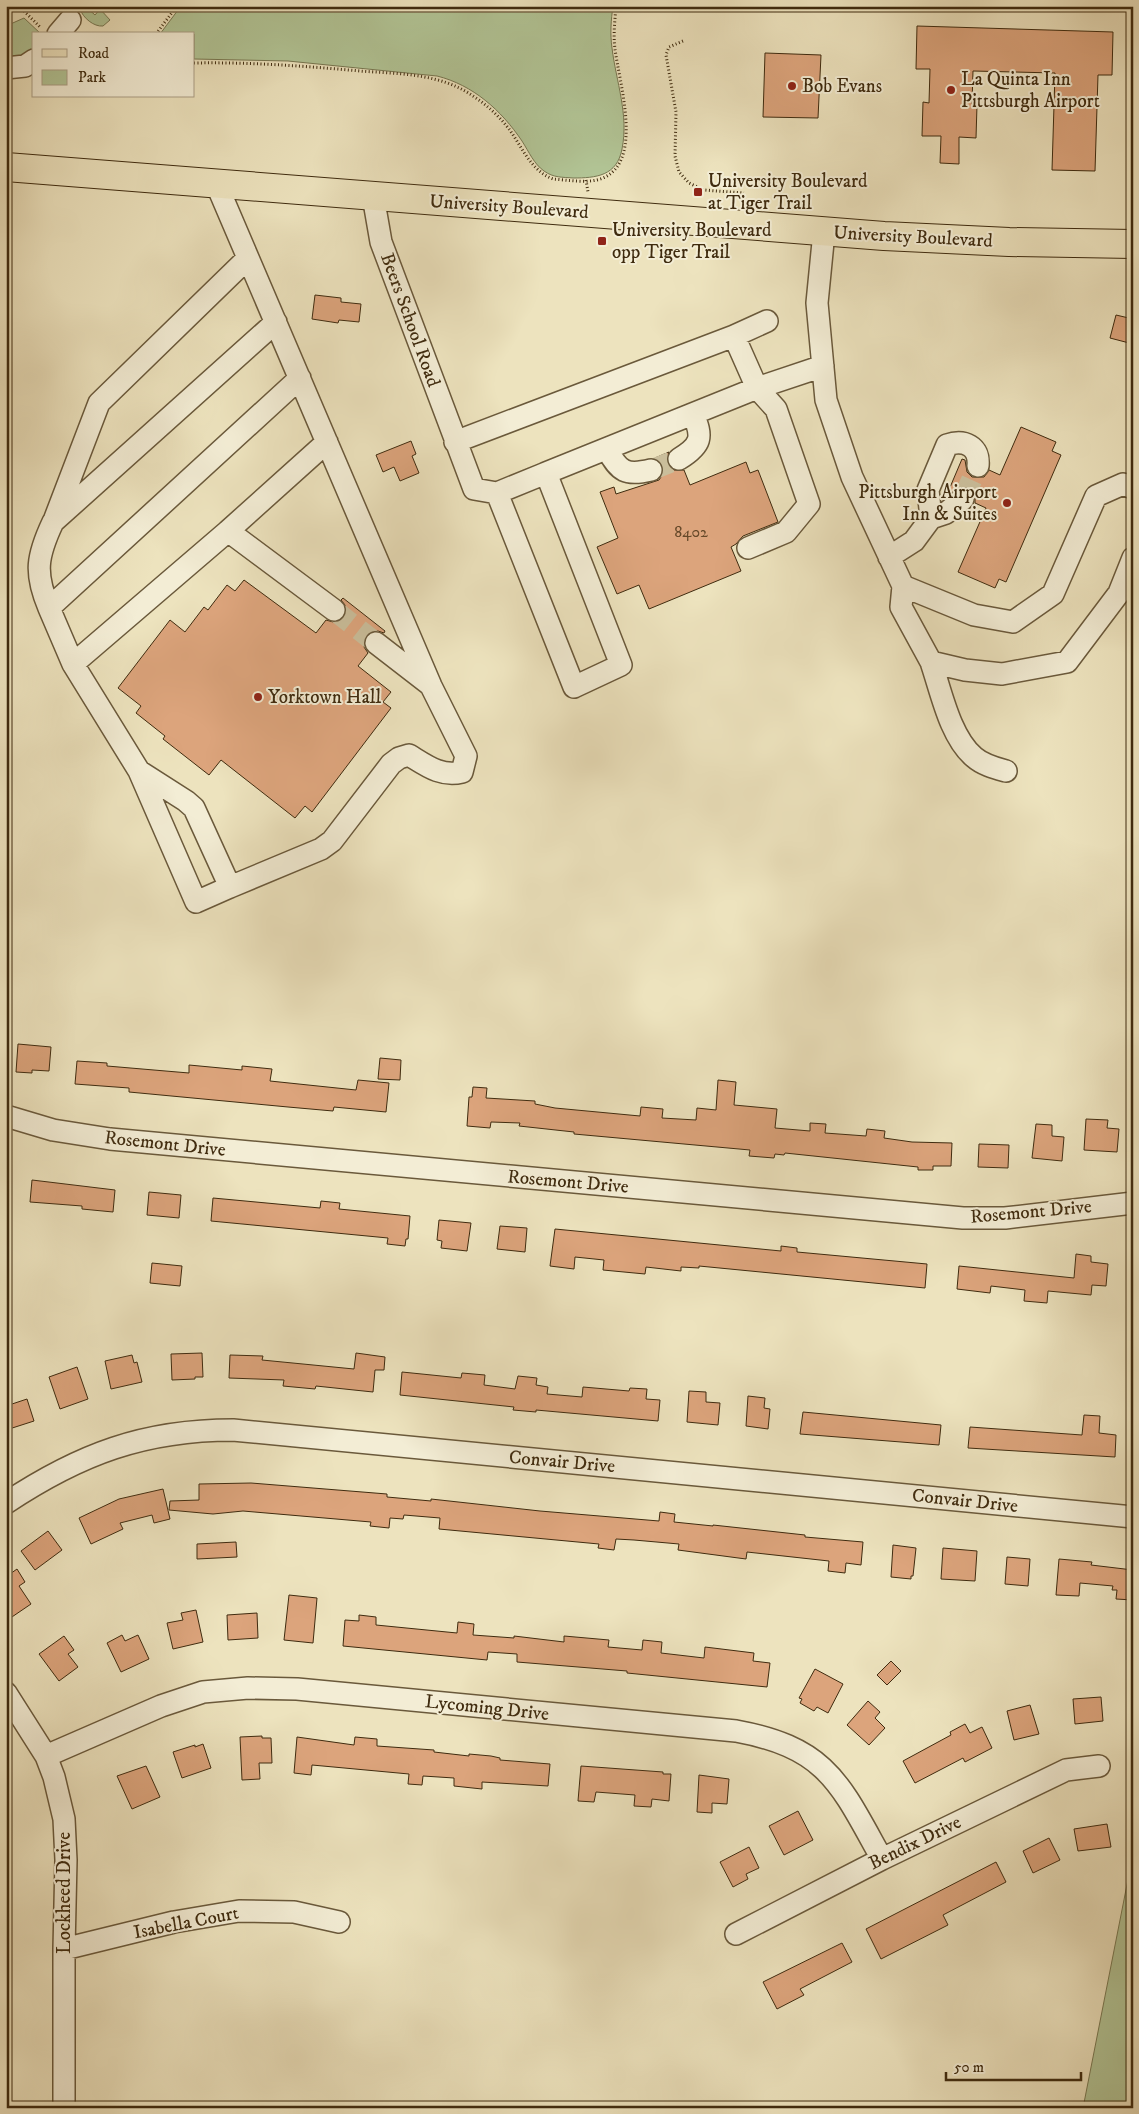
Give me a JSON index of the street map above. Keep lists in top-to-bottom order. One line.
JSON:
{"streets":{"main road":["University Boulevard"],"street":["Beers School Road","Rosemont Drive","Convair Drive","Lycoming Drive","Bendix Drive","Lockheed Drive","Isabella Court"]},"crossings":[["University Boulevard","Beers School Road"],["Lycoming Drive","Bendix Drive"],["Lycoming Drive","Lockheed Drive"],["Lockheed Drive","Isabella Court"]],"places":{"other":["Bob Evans","La Quinta Inn Pittsburgh Airport","Pittsburgh Airport Inn & Suites","Yorktown Hall"],"transit":["University Boulevard at Tiger Trail","University Boulevard opp Tiger Trail"]},"house_numbers":["8402"],"legend":["Road","Park"],"scale_bar":"50 m"}
